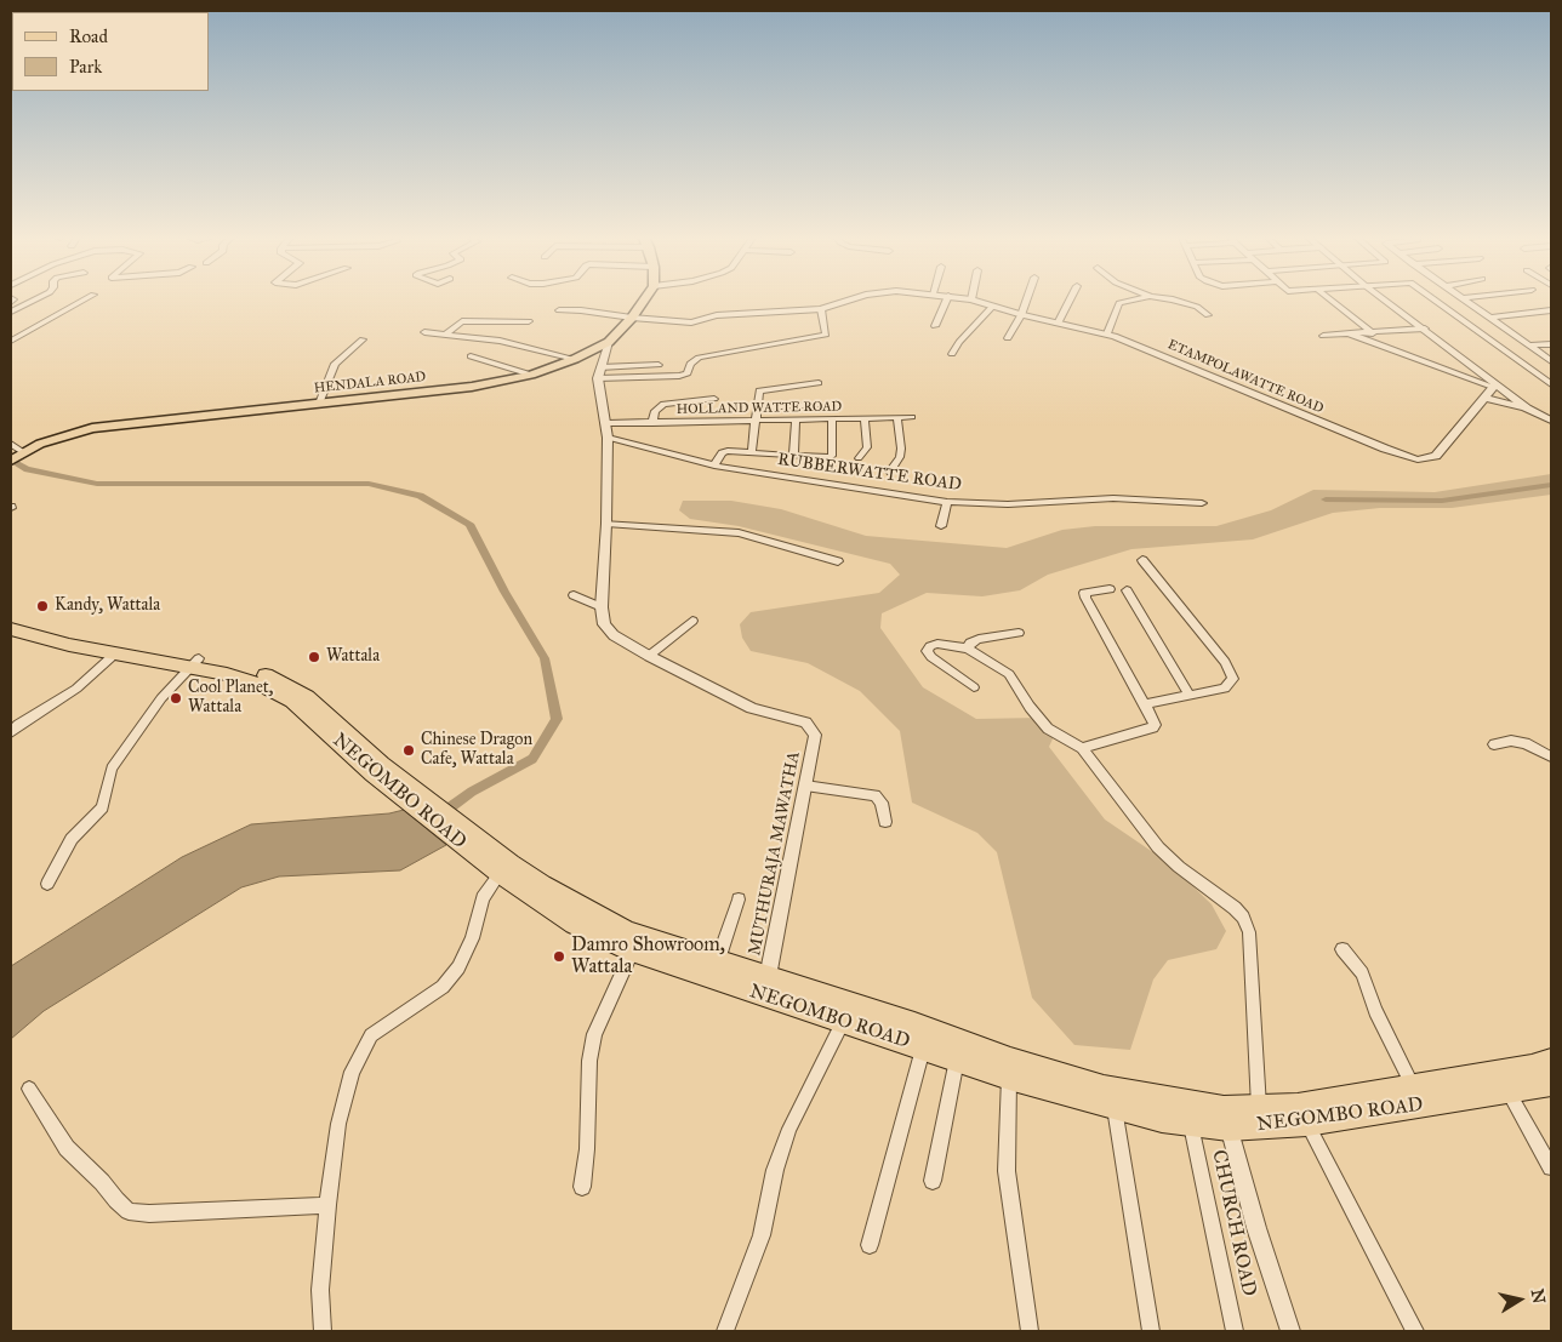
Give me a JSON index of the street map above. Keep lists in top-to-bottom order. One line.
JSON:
{"streets":{"highway":["NEGOMBO ROAD"],"main road":["HENDALA ROAD"],"street":["ETAMPOLAWATTE ROAD","HOLLAND WATTE ROAD","RUBBERWATTE ROAD","MUTHURAJA MAWATHA","CHURCH ROAD"]},"crossings":[["ETAMPOLAWATTE ROAD","HENDALA ROAD"],["HENDALA ROAD","MUTHURAJA MAWATHA"],["HOLLAND WATTE ROAD","MUTHURAJA MAWATHA"],["RUBBERWATTE ROAD","MUTHURAJA MAWATHA"],["NEGOMBO ROAD","MUTHURAJA MAWATHA"],["NEGOMBO ROAD","CHURCH ROAD"]],"places":["Kandy, Wattala","Wattala","Cool Planet, Wattala","Chinese Dragon Cafe, Wattala","Damro Showroom, Wattala"],"legend":["Road","Park"],"north":"right"}
